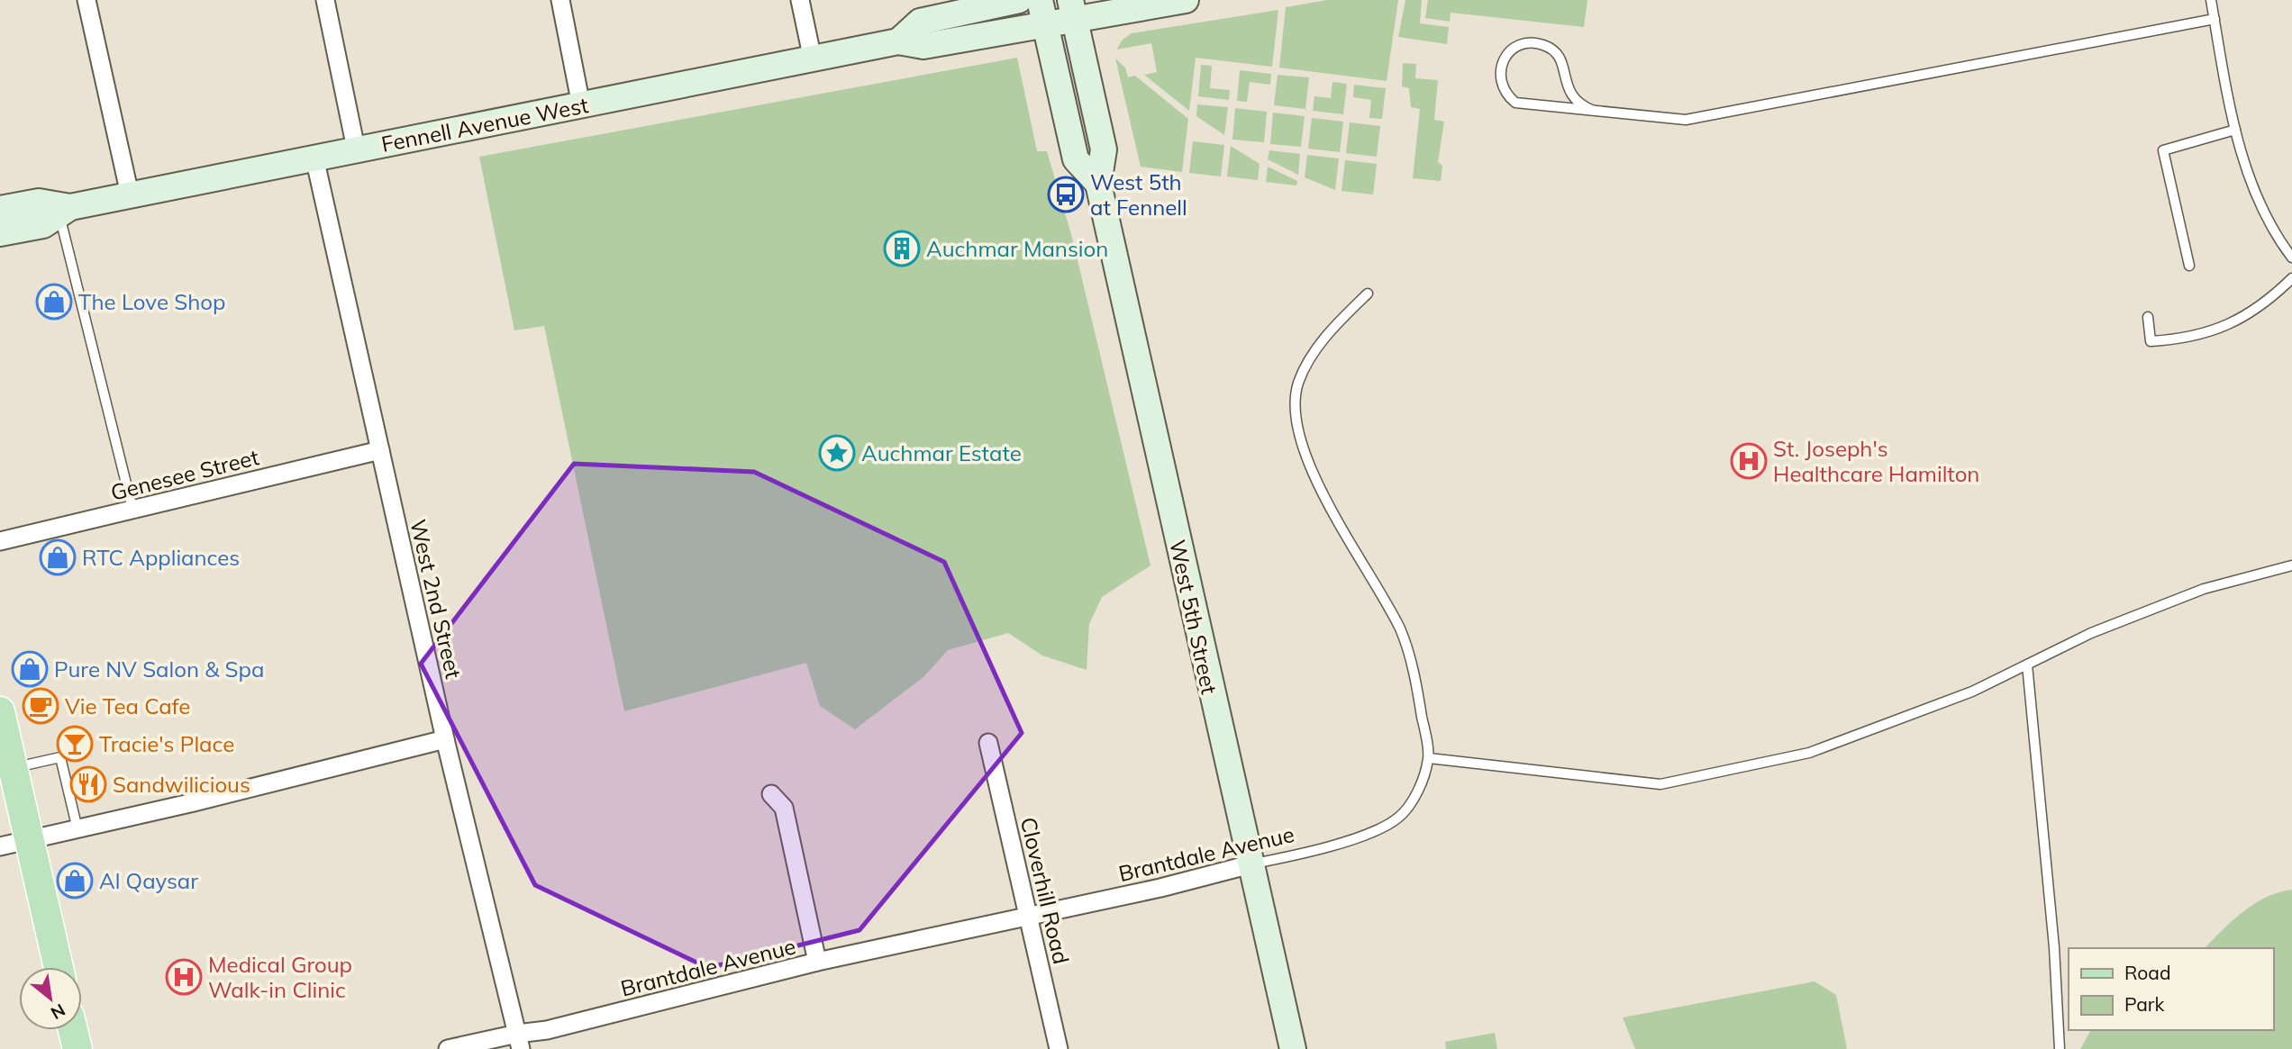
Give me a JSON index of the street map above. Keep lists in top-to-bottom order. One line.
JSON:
{"streets":{"main road":["Fennell Avenue West","West 5th Street"],"street":["Genesee Street","West 2nd Street","Brantdale Avenue","Cloverhill Road"]},"crossings":[["Fennell Avenue West","West 2nd Street"],["Fennell Avenue West","West 5th Street"],["Genesee Street","West 2nd Street"],["West 2nd Street","Brantdale Avenue"],["West 5th Street","Brantdale Avenue"],["Brantdale Avenue","Cloverhill Road"]],"places":{"bus stop":["West 5th at Fennell"],"building":["Auchmar Mansion"],"shop":["The Love Shop","RTC Appliances","Pure NV Salon & Spa","Al Qaysar"],"place":["Auchmar Estate"],"hospital":["St. Joseph's Healthcare Hamilton","Medical Group Walk-in Clinic"],"cafe":["Vie Tea Cafe"],"bar":["Tracie's Place"],"restaurant":["Sandwilicious"]},"legend":["Road","Park"],"north":"bottom right"}
